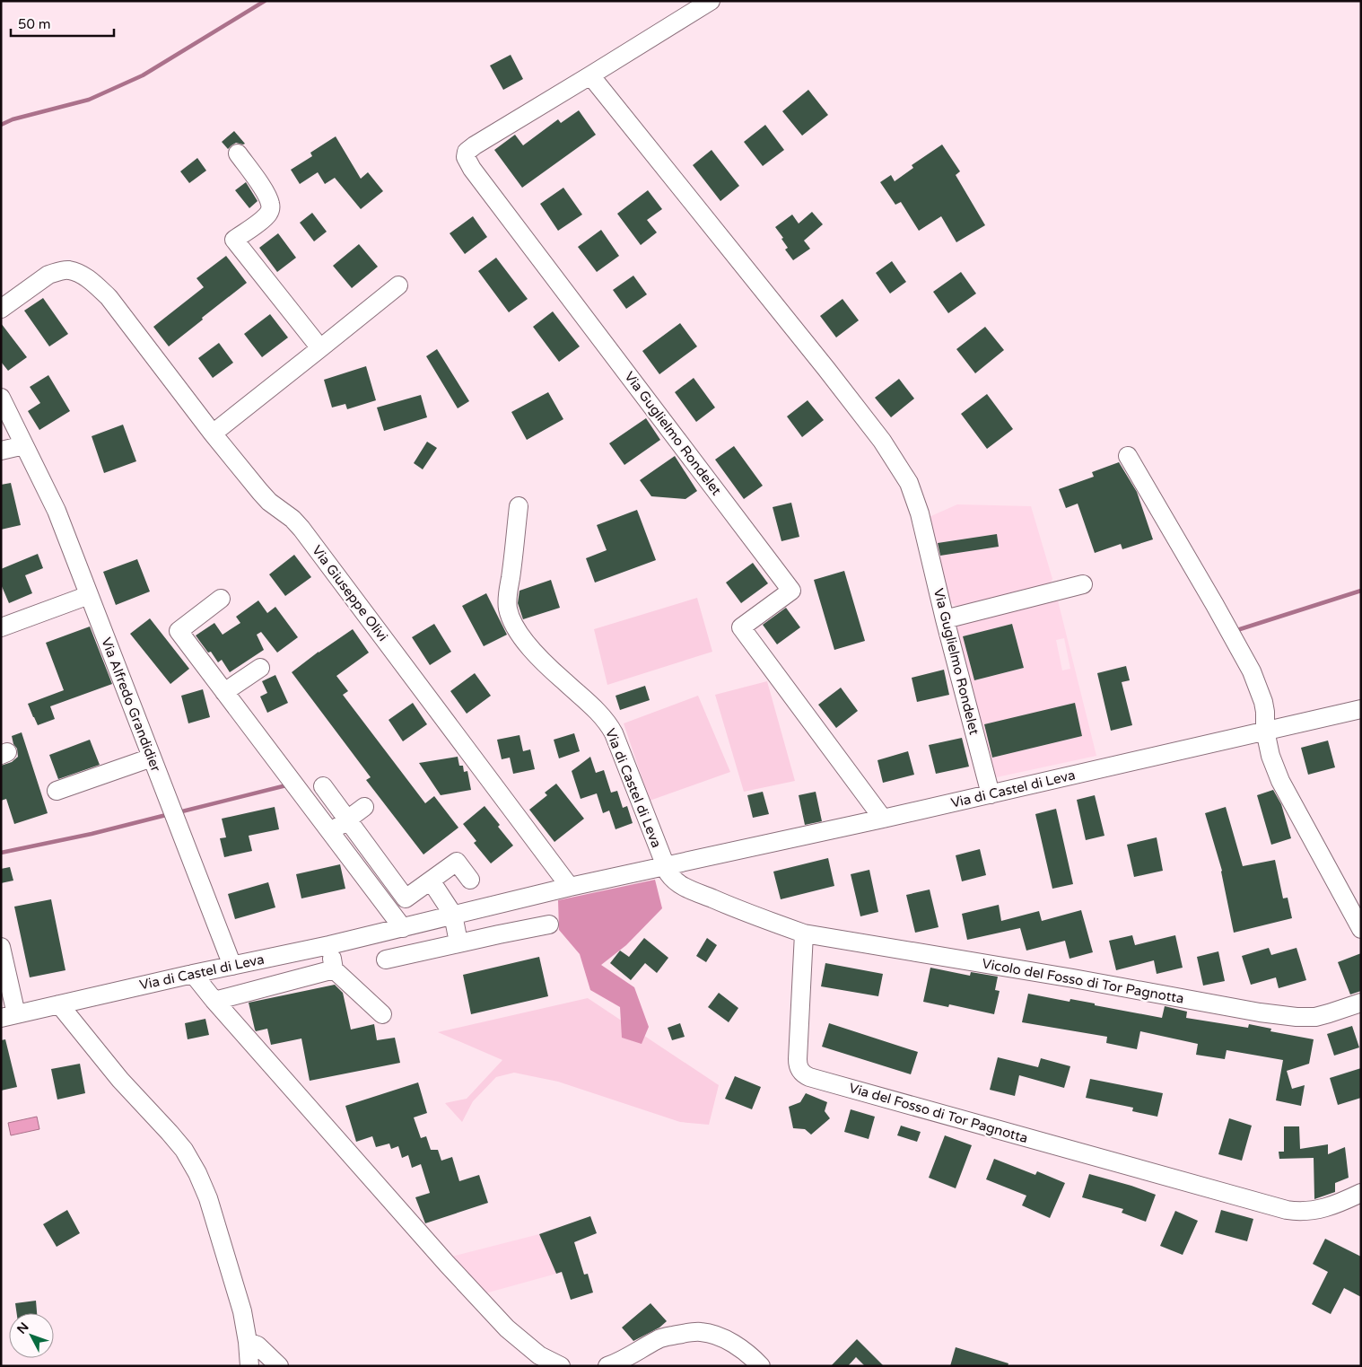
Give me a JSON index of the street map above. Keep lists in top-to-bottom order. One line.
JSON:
{"streets":{"street":["Via Guglielmo Rondelet","Via Giuseppe Olivi","Via Alfredo Grandidier","Via di Castel di Leva","Vicolo del Fosso di Tor Pagnotta","Via del Fosso di Tor Pagnotta"]},"crossings":[["Via Guglielmo Rondelet","Via di Castel di Leva"],["Via Giuseppe Olivi","Via di Castel di Leva"],["Via Alfredo Grandidier","Via di Castel di Leva"],["Vicolo del Fosso di Tor Pagnotta","Via del Fosso di Tor Pagnotta"]],"scale_bar":"50 m","north":"top left"}
